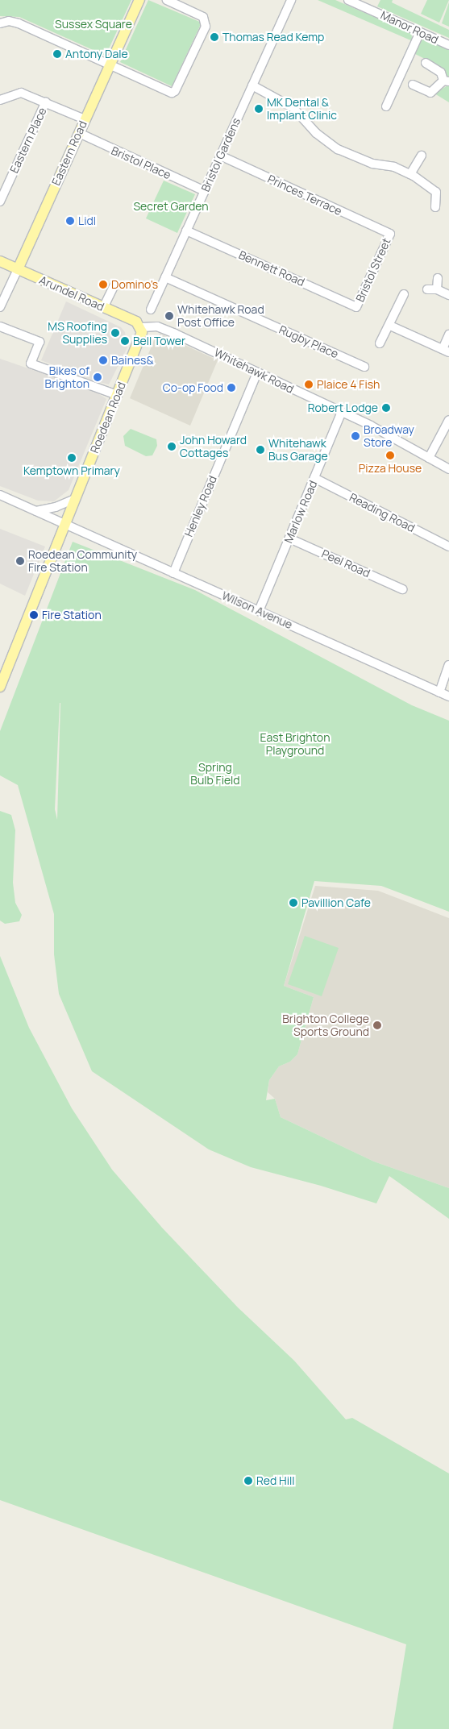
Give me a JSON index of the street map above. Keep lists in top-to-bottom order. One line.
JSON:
{"streets":{"main road":["Eastern Road","Arundel Road","Roedean Road"],"street":["Manor Road","Eastern Place","Bristol Gardens","Bristol Place","Princes Terrace","Bennett Road","Bristol Street","Rugby Place","Whitehawk Road","Henley Road","Marlow Road","Reading Road","Peel Road","Wilson Avenue"]},"crossings":[["Eastern Road","Bristol Place"],["Eastern Road","Arundel Road"],["Bristol Gardens","Bristol Place"],["Bristol Gardens","Princes Terrace"],["Bristol Gardens","Bennett Road"],["Bristol Gardens","Rugby Place"],["Princes Terrace","Bristol Street"],["Bennett Road","Bristol Street"],["Arundel Road","Whitehawk Road"],["Arundel Road","Roedean Road"],["Whitehawk Road","Roedean Road"],["Whitehawk Road","Henley Road"],["Whitehawk Road","Marlow Road"],["Roedean Road","Wilson Avenue"],["Henley Road","Wilson Avenue"],["Marlow Road","Reading Road"],["Marlow Road","Peel Road"],["Marlow Road","Wilson Avenue"]],"parks":["Sussex Square","Secret Garden","East Brighton Playground","Spring Bulb Field"],"places":["Thomas Read Kemp","Antony Dale","MK Dental & Implant Clinic","Lidl","Domino's","Whitehawk Road Post Office","MS Roofing Supplies","Bell Tower","Baines&","Bikes of Brighton","Plaice 4 Fish","Co-op Food","Robert Lodge","Broadway Store","John Howard Cottages","Whitehawk Bus Garage","Pizza House","Kemptown Primary","Roedean Community Fire Station","Fire Station","Pavillion Cafe","Brighton College Sports Ground","Red Hill"]}
